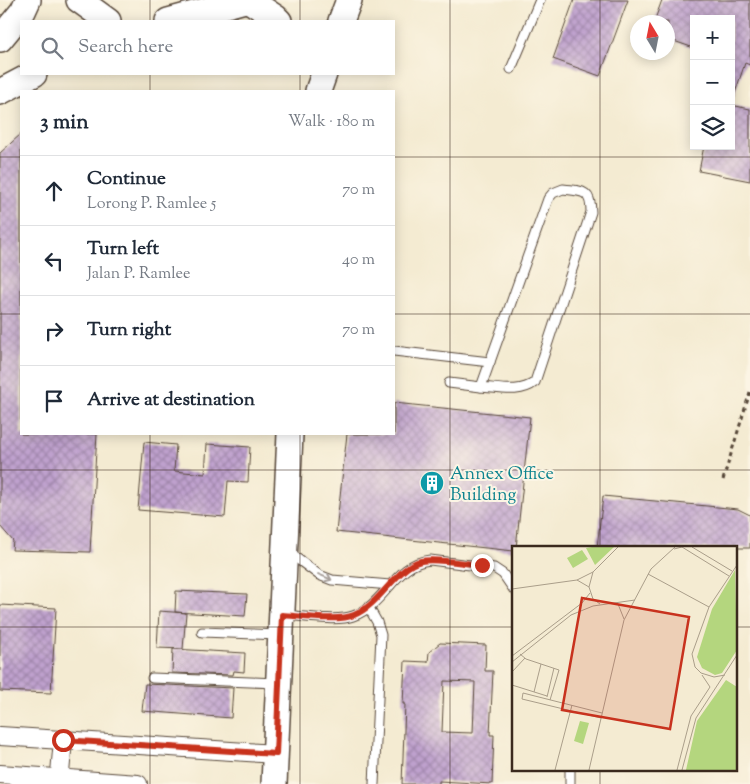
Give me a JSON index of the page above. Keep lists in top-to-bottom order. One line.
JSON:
{"places":{"building":["Annex Office Building"]},"north":"top","page":{"map_buttons":["+","−"],"search":"Search here","heading":["3 min","Walk · 180 m"],"list":[["Continue","Lorong P. Ramlee 5","70 m"],["Turn left","Jalan P. Ramlee","40 m"],["Turn right","70 m"],"Arrive at destination"]}}
